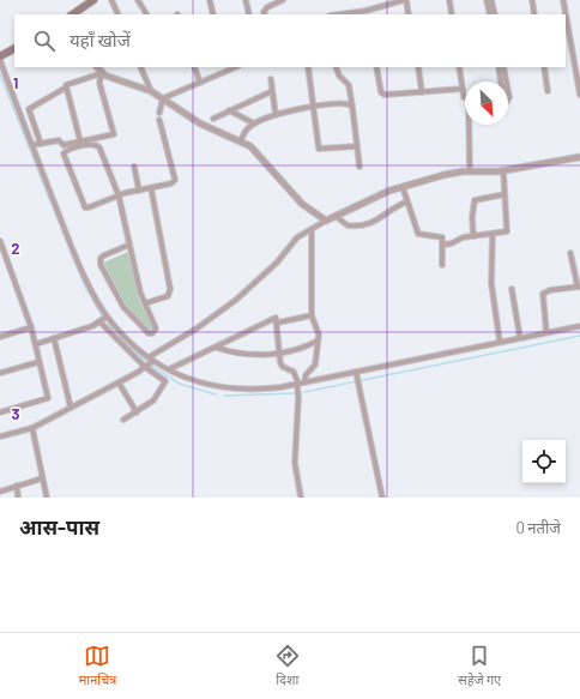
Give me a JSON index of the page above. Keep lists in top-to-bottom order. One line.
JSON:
{"north":"bottom right","page":{"search":"यहाँ खोजें","heading":["आस-पास","0 नतीजे"],"nav":["मानचित्र","दिशा","सहेजे गए"]},"grid":{"rows":["1","2","3"]}}
